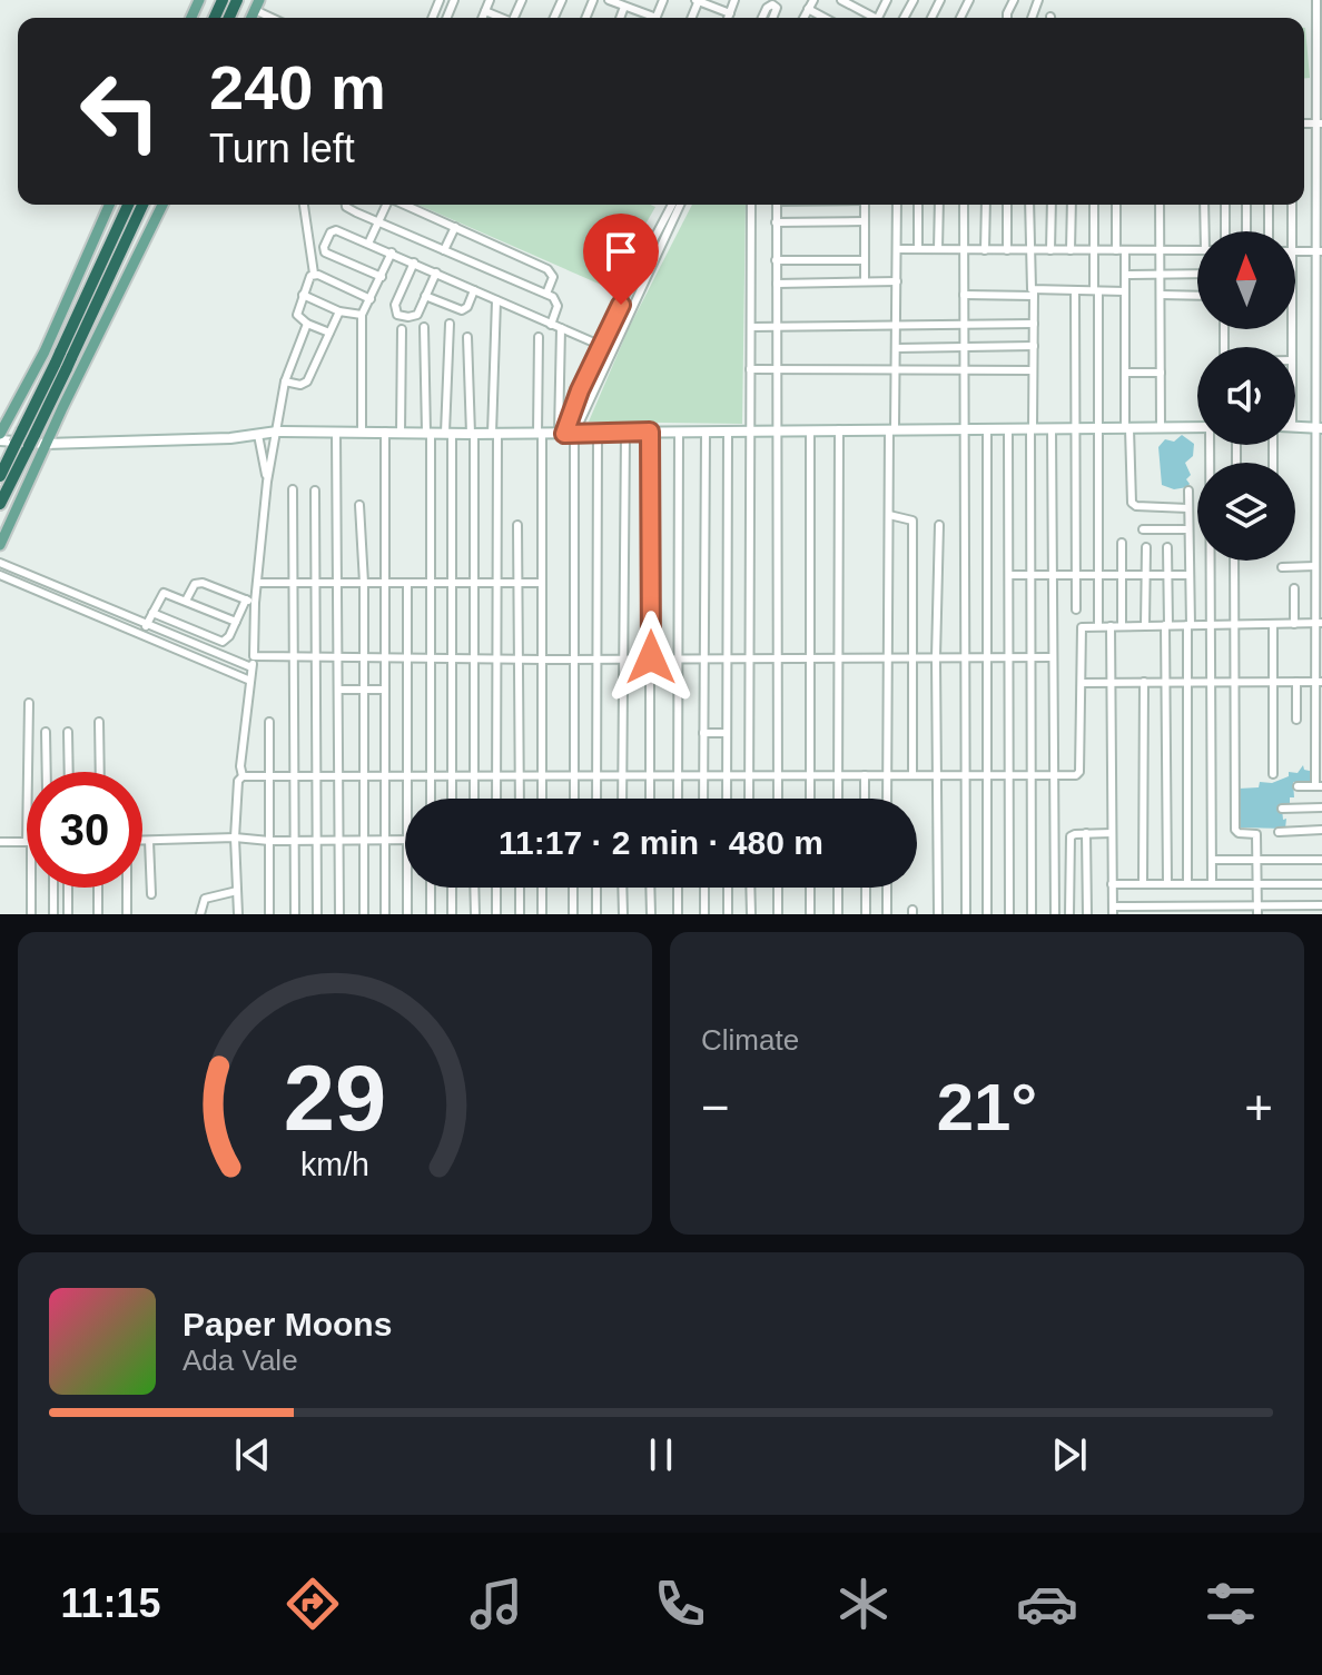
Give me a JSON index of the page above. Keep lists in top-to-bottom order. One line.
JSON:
{"north":"top","page":{"turn":["240 m","Turn left"],"limit":"30","trip":"11:17 · 2 min · 480 m","tile":"Climate","heat":["−","21°","+"],"song":["Paper Moons","Ada Vale"],"tabs":"11:15","gauge":["29","km/h"]}}
